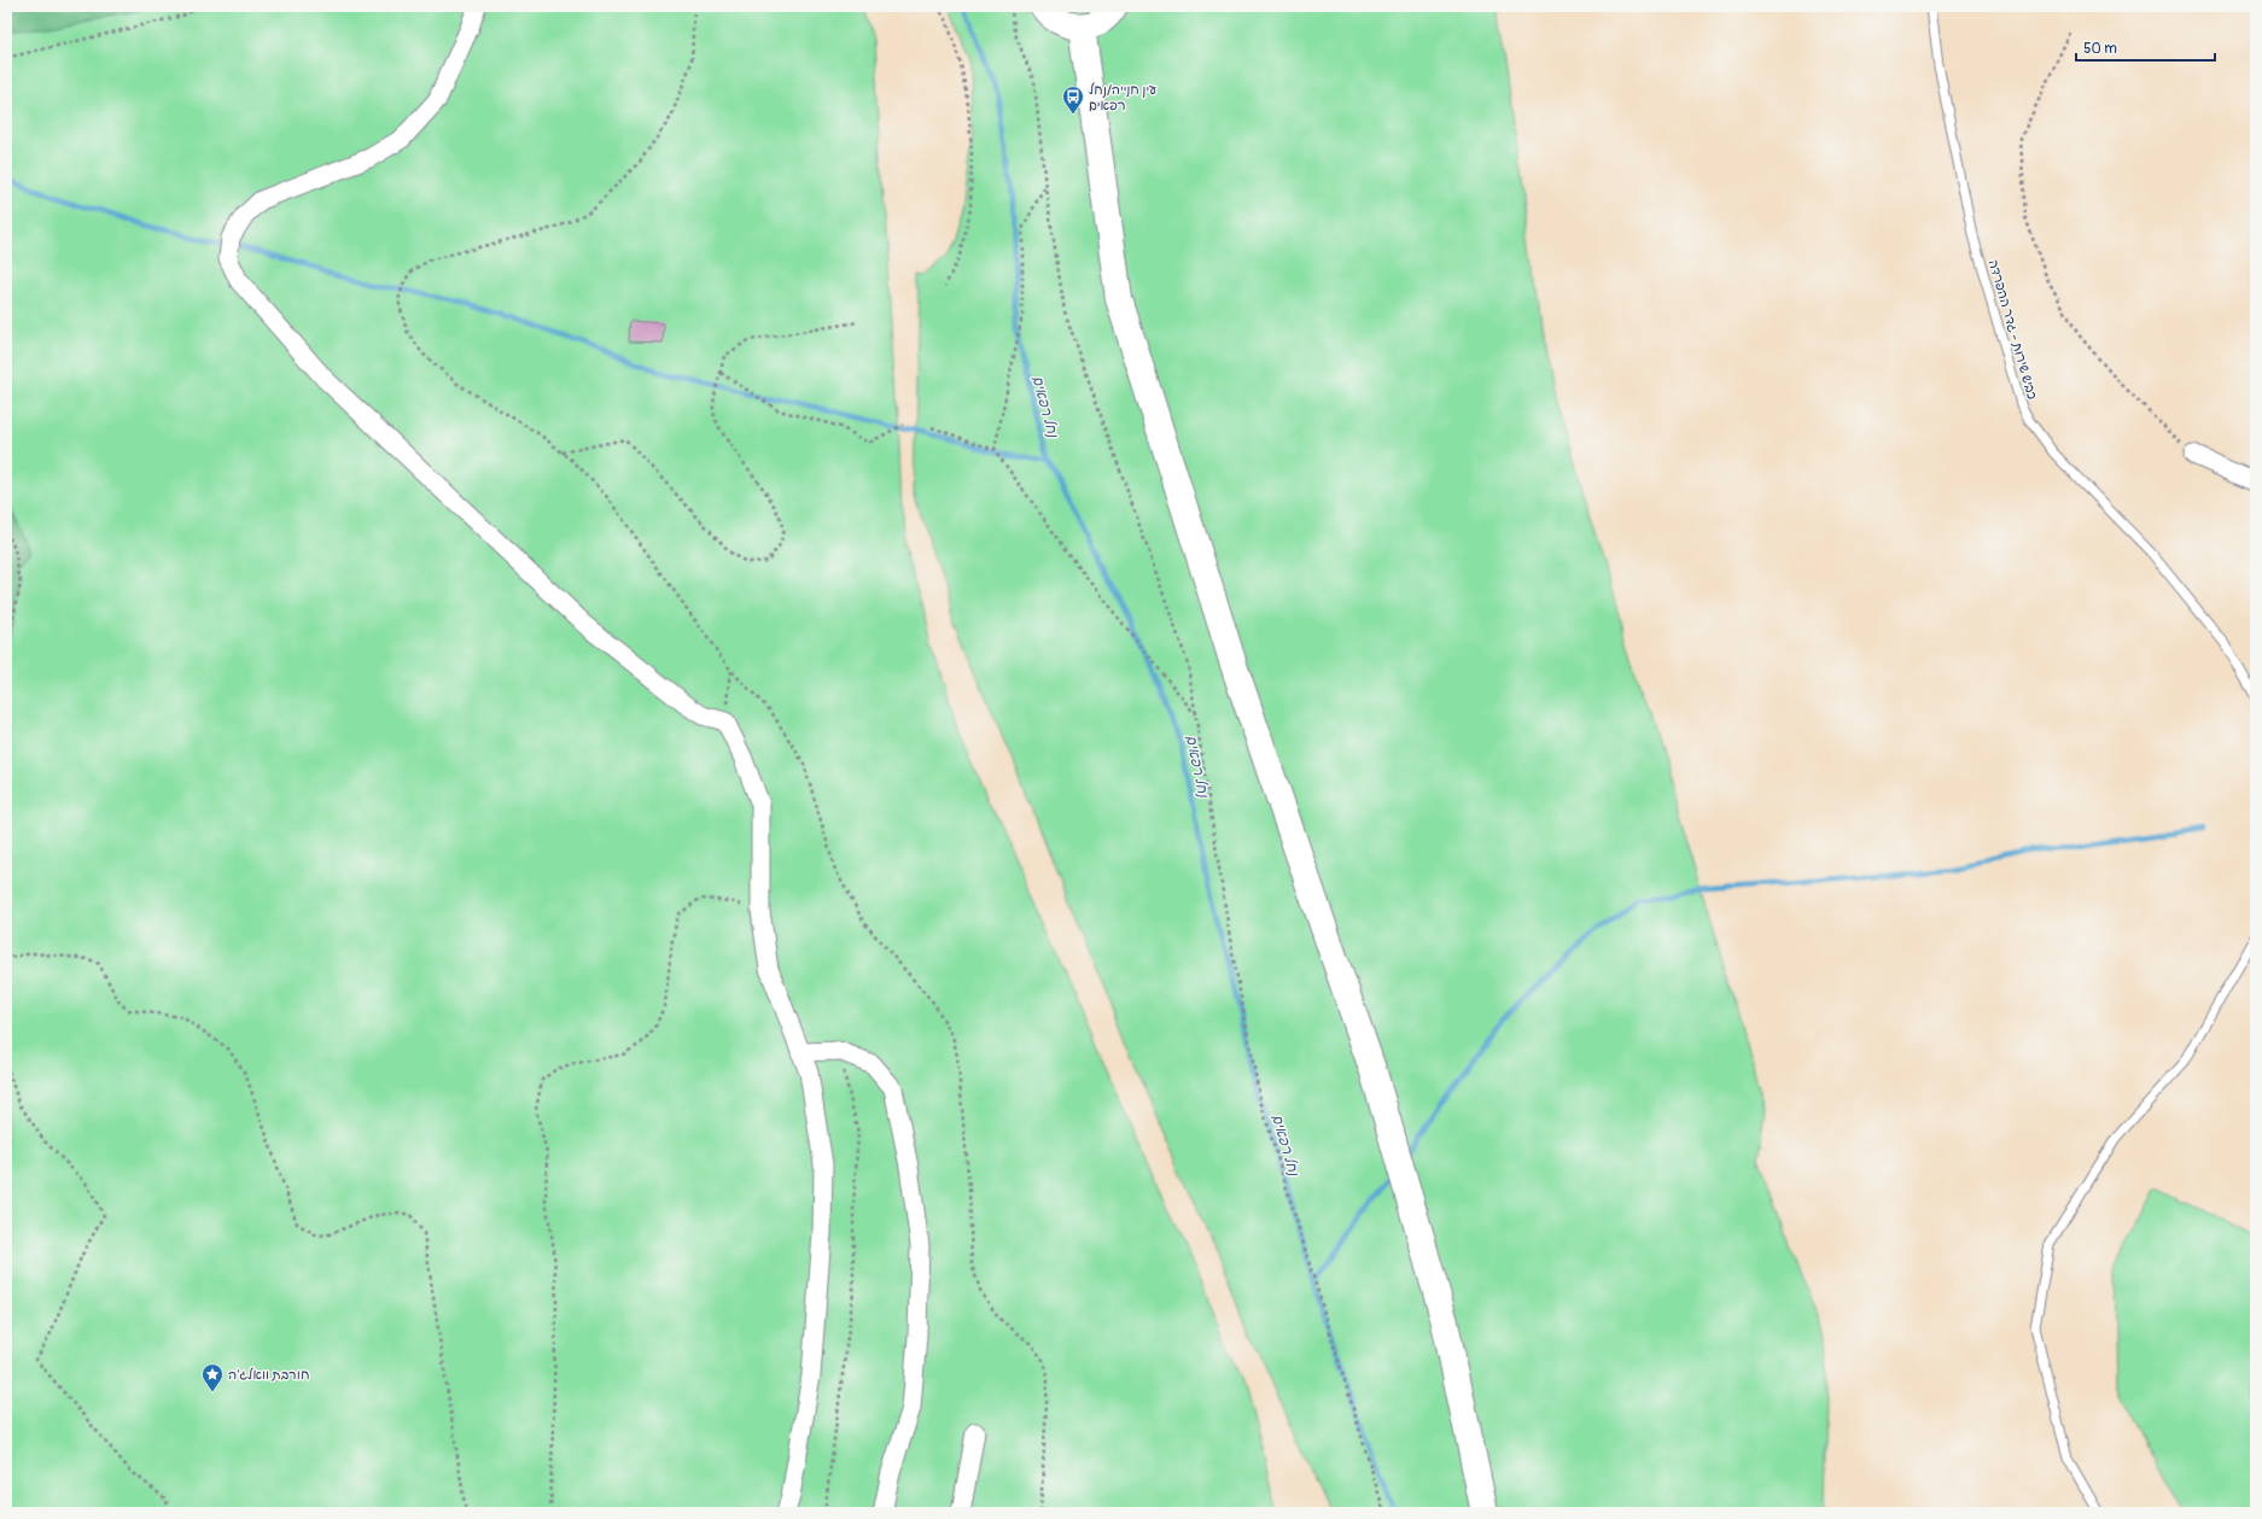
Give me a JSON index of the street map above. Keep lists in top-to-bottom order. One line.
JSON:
{"streets":{"lane":["כביש שירות - גדר ההפרדה"]},"water":["נחל רפאים"],"places":{"bus stop":["עין חנייה/נחל רפאים"],"place":["חורבת וואלג'ה"]},"scale_bar":"50 m"}
